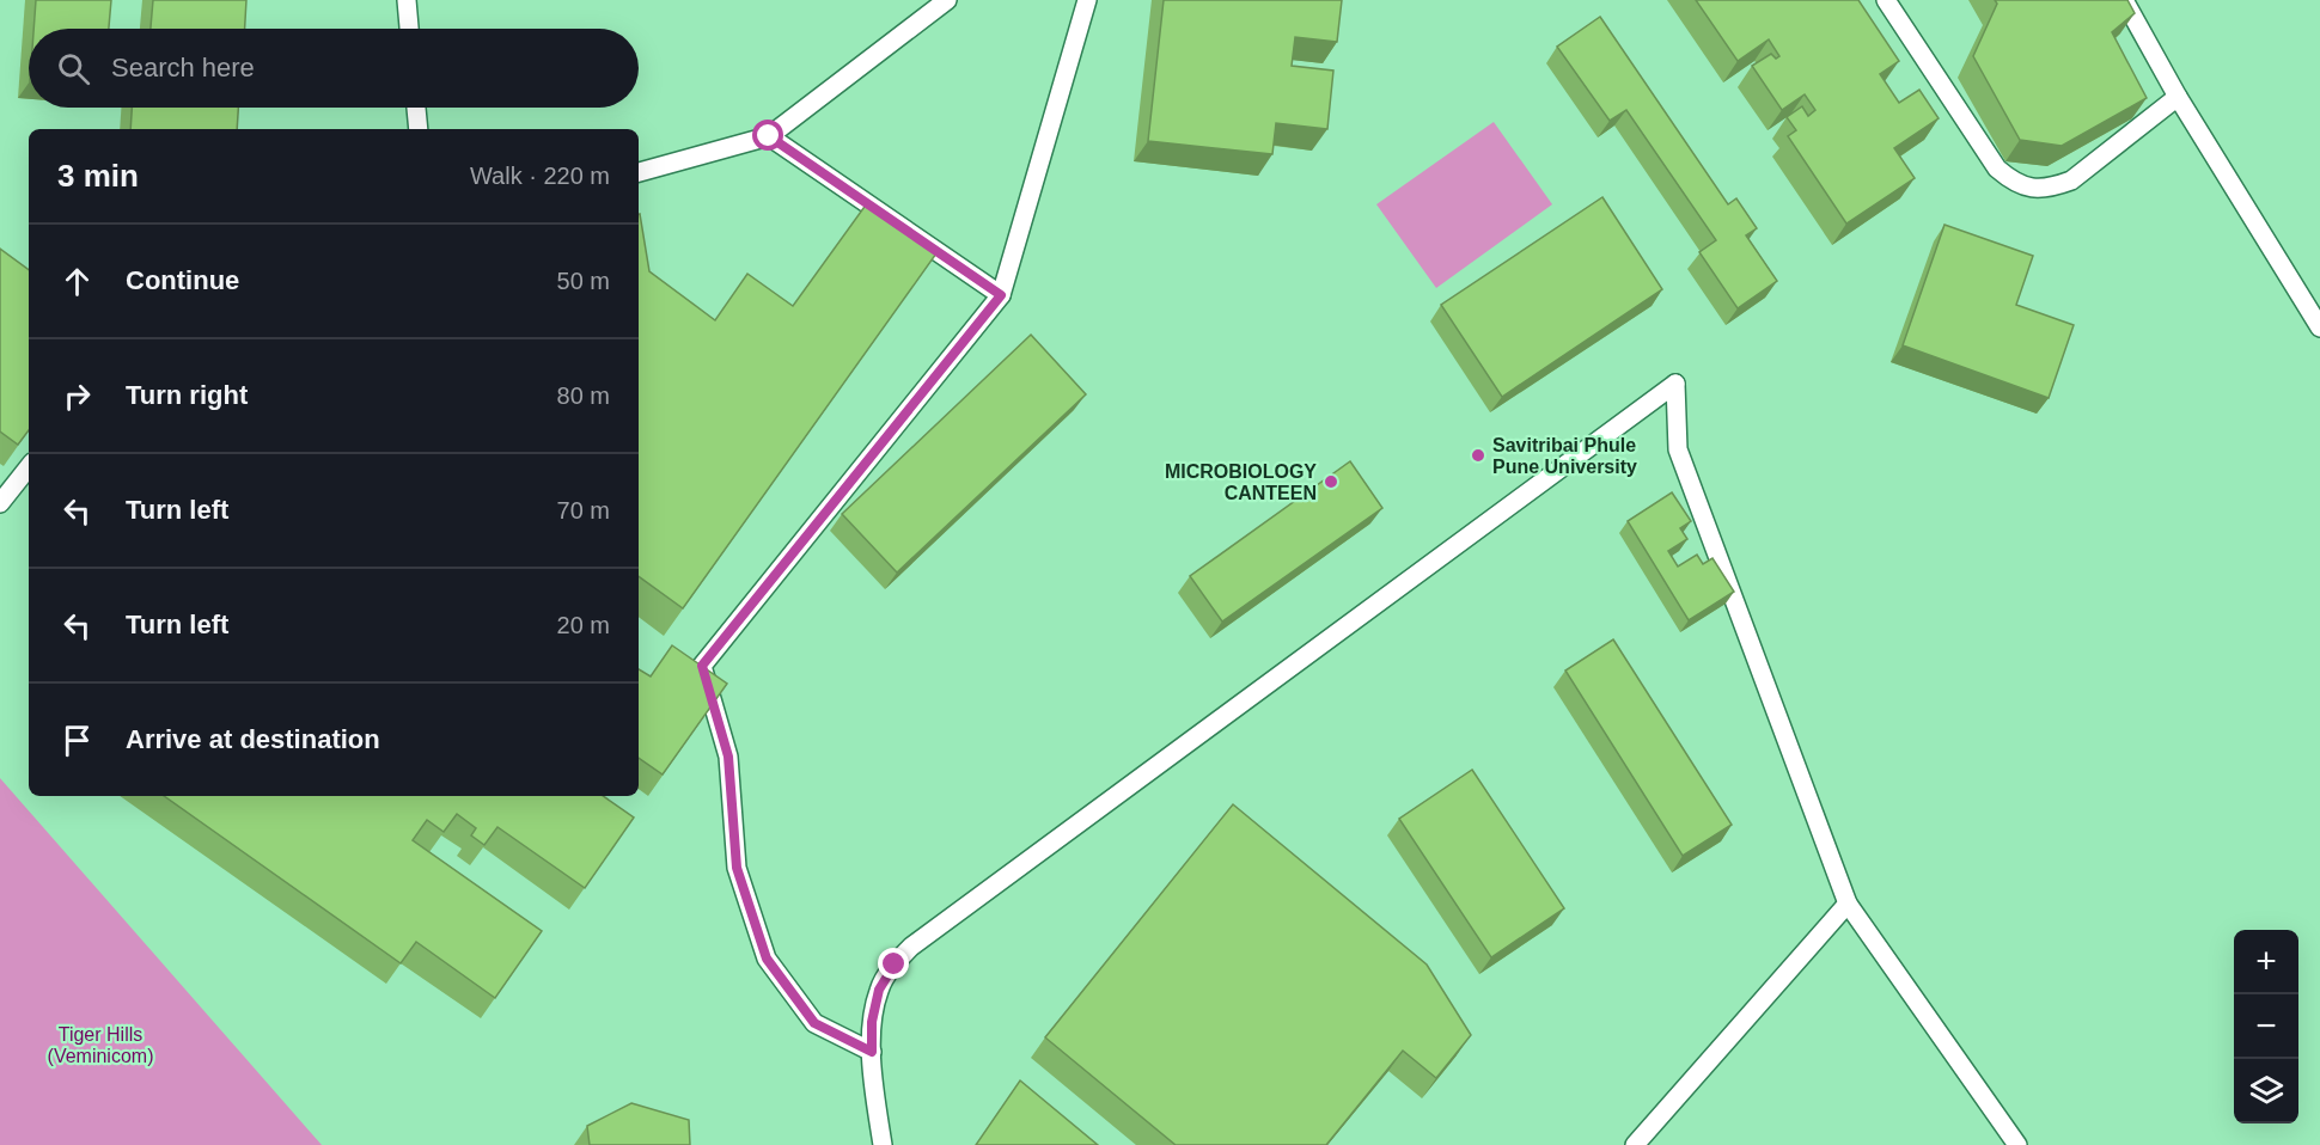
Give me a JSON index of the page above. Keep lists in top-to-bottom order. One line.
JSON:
{"parks":["Tiger Hills (Veminicom)"],"places":["Savitribai Phule Pune University","MICROBIOLOGY CANTEEN"],"page":{"search":"Search here","heading":["3 min","Walk · 220 m"],"list":[["Continue","50 m"],["Turn right","80 m"],["Turn left","70 m"],["Turn left","20 m"],"Arrive at destination"],"map_buttons":["+","−"]}}
